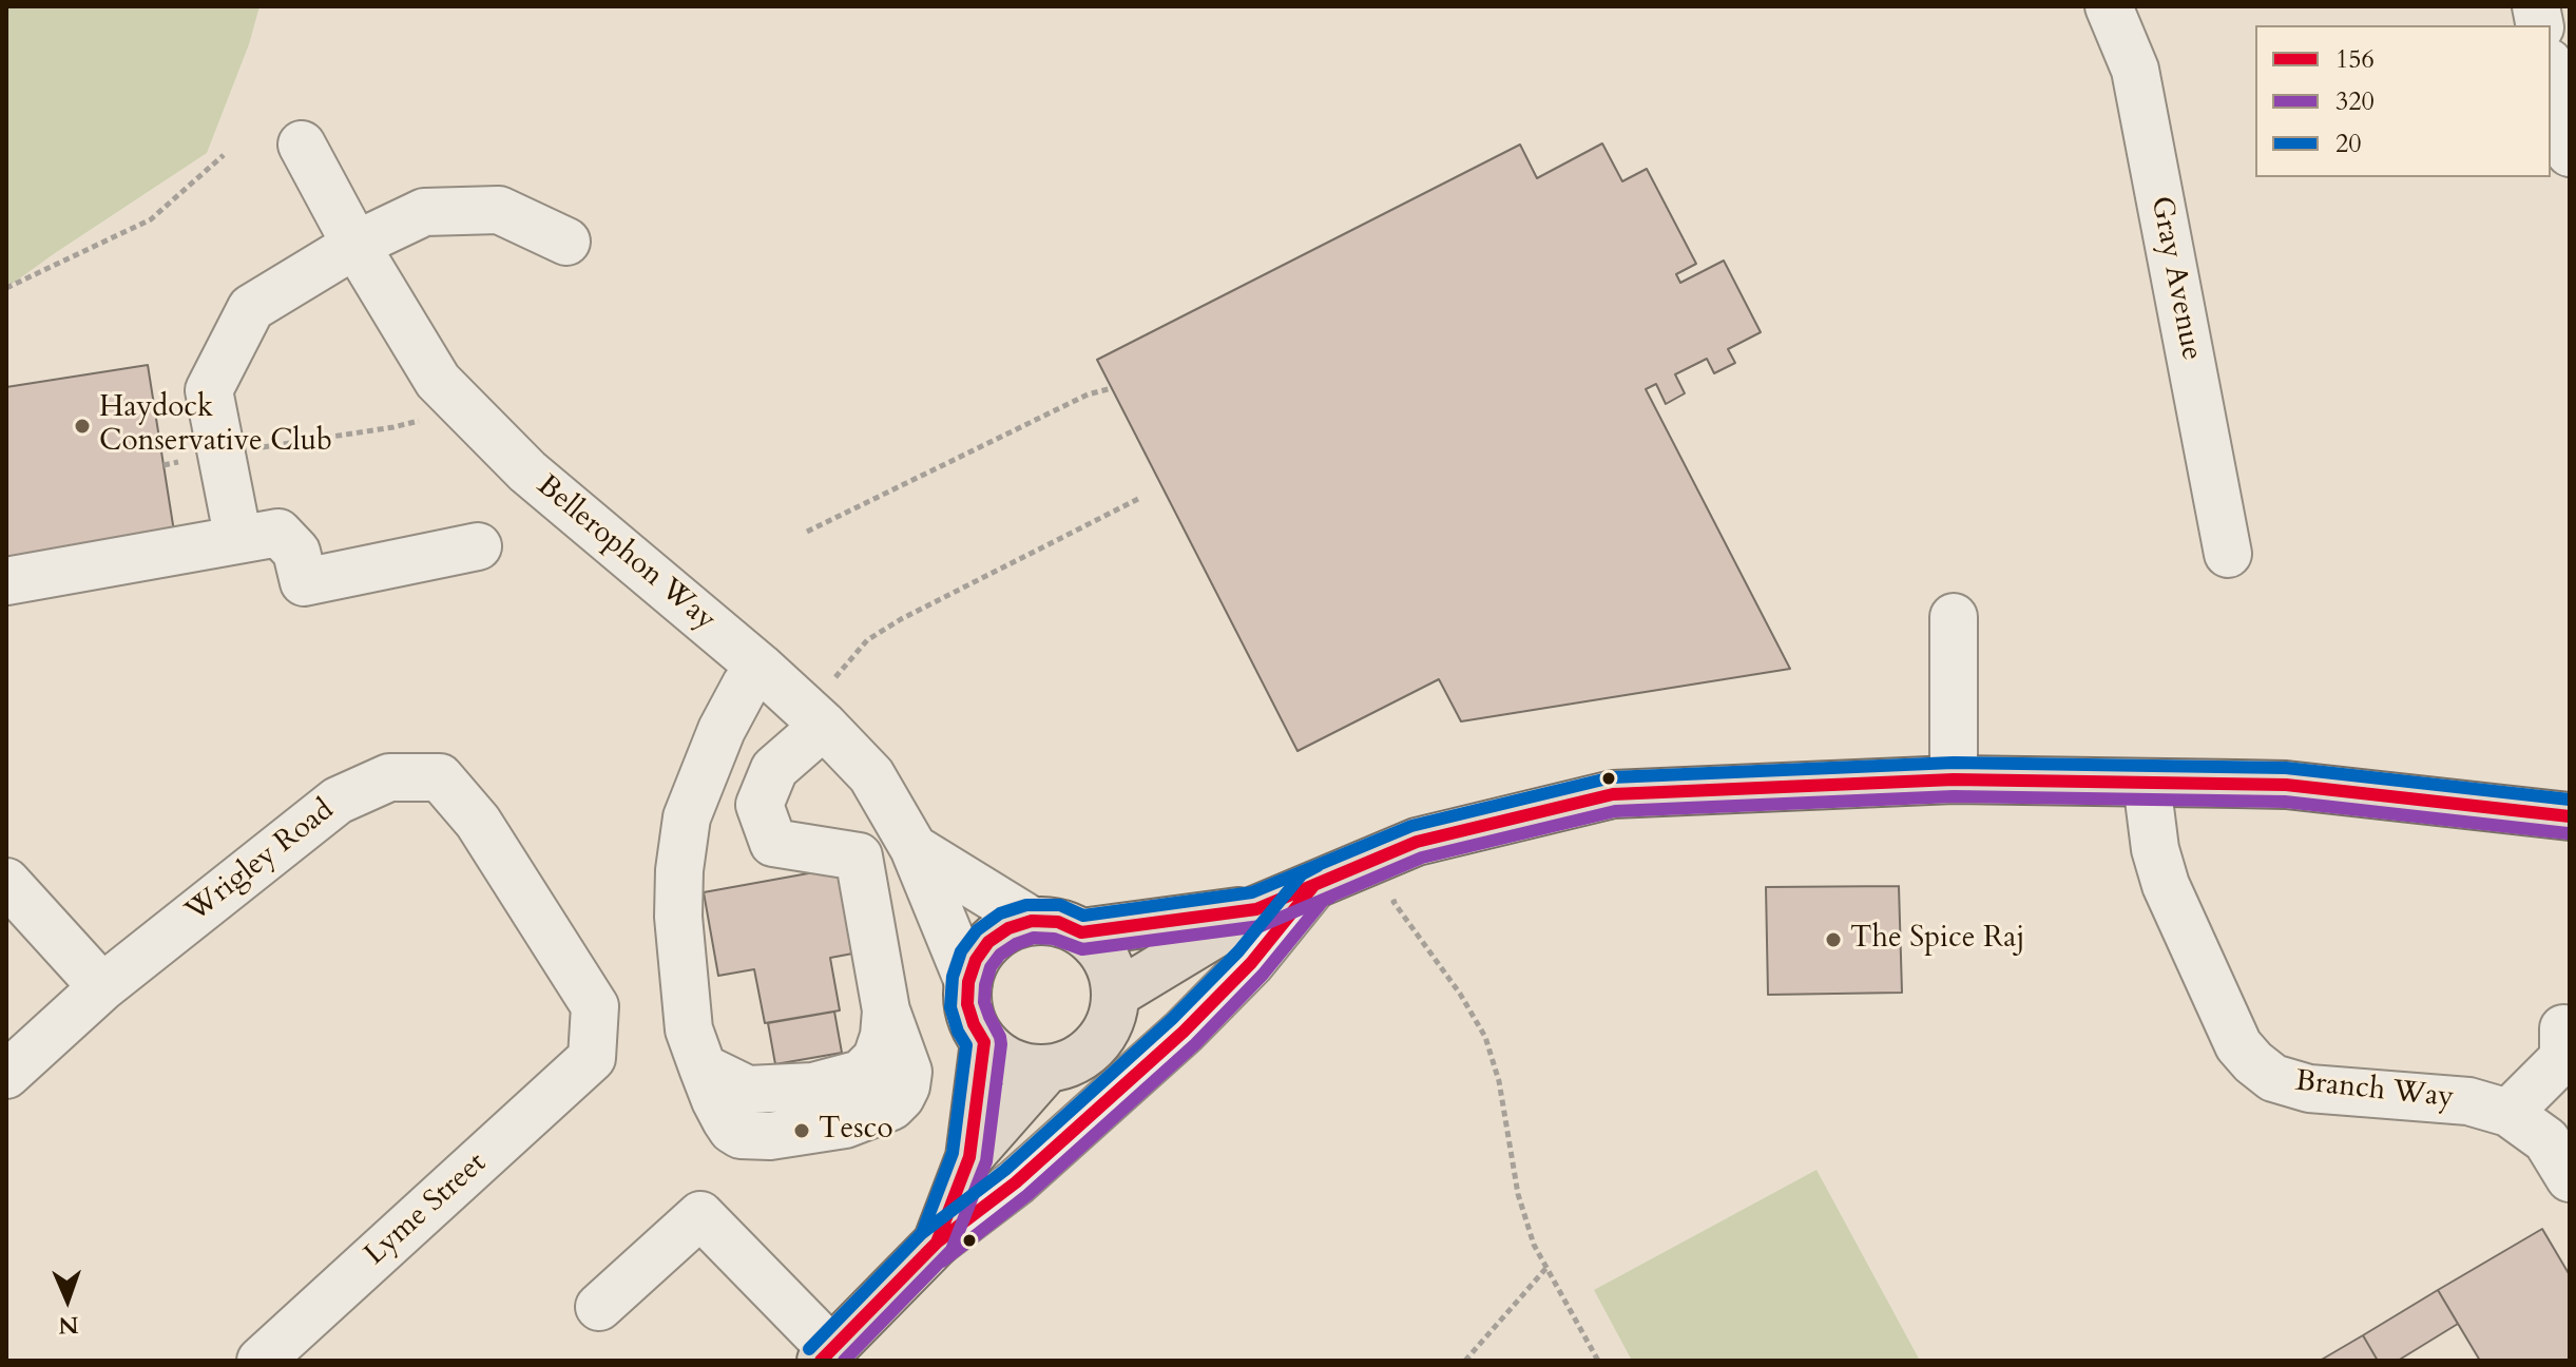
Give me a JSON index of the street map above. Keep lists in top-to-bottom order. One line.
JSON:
{"streets":{"street":["Gray Avenue","Bellerophon Way","Wrigley Road","Branch Way","Lyme Street"]},"crossings":[["Wrigley Road","Lyme Street"]],"places":["Haydock Conservative Club","The Spice Raj","Tesco"],"lines":["transit line 20","transit line 156","transit line 320"],"legend":["156","320","20"],"north":"bottom"}
